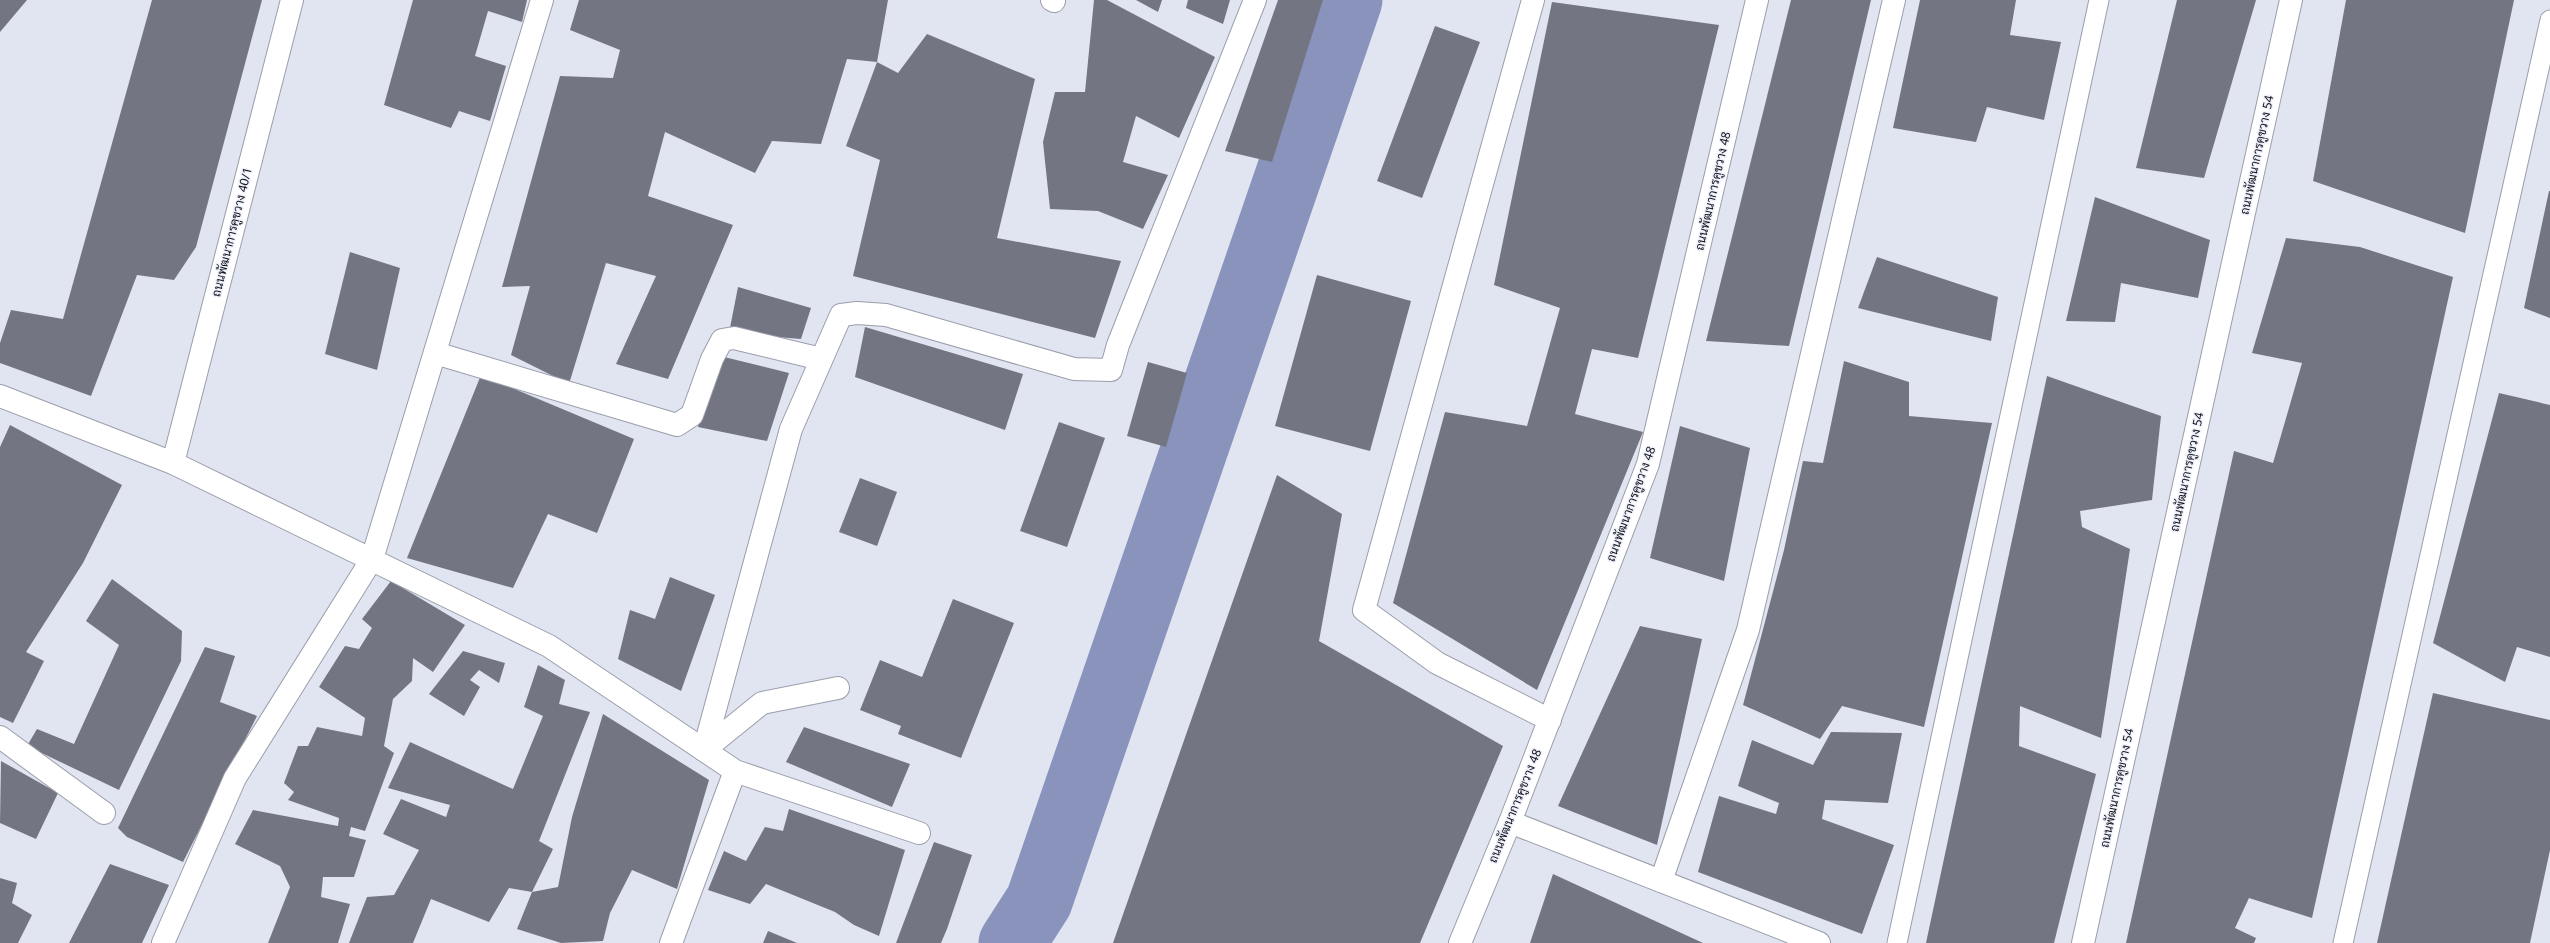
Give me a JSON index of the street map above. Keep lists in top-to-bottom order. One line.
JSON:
{"streets":{"street":["ถนนพัฒนาการคูขวาง 54","ถนนพัฒนาการคูขวาง 48","ถนนพัฒนาการคูขวาง 40/1"]}}
